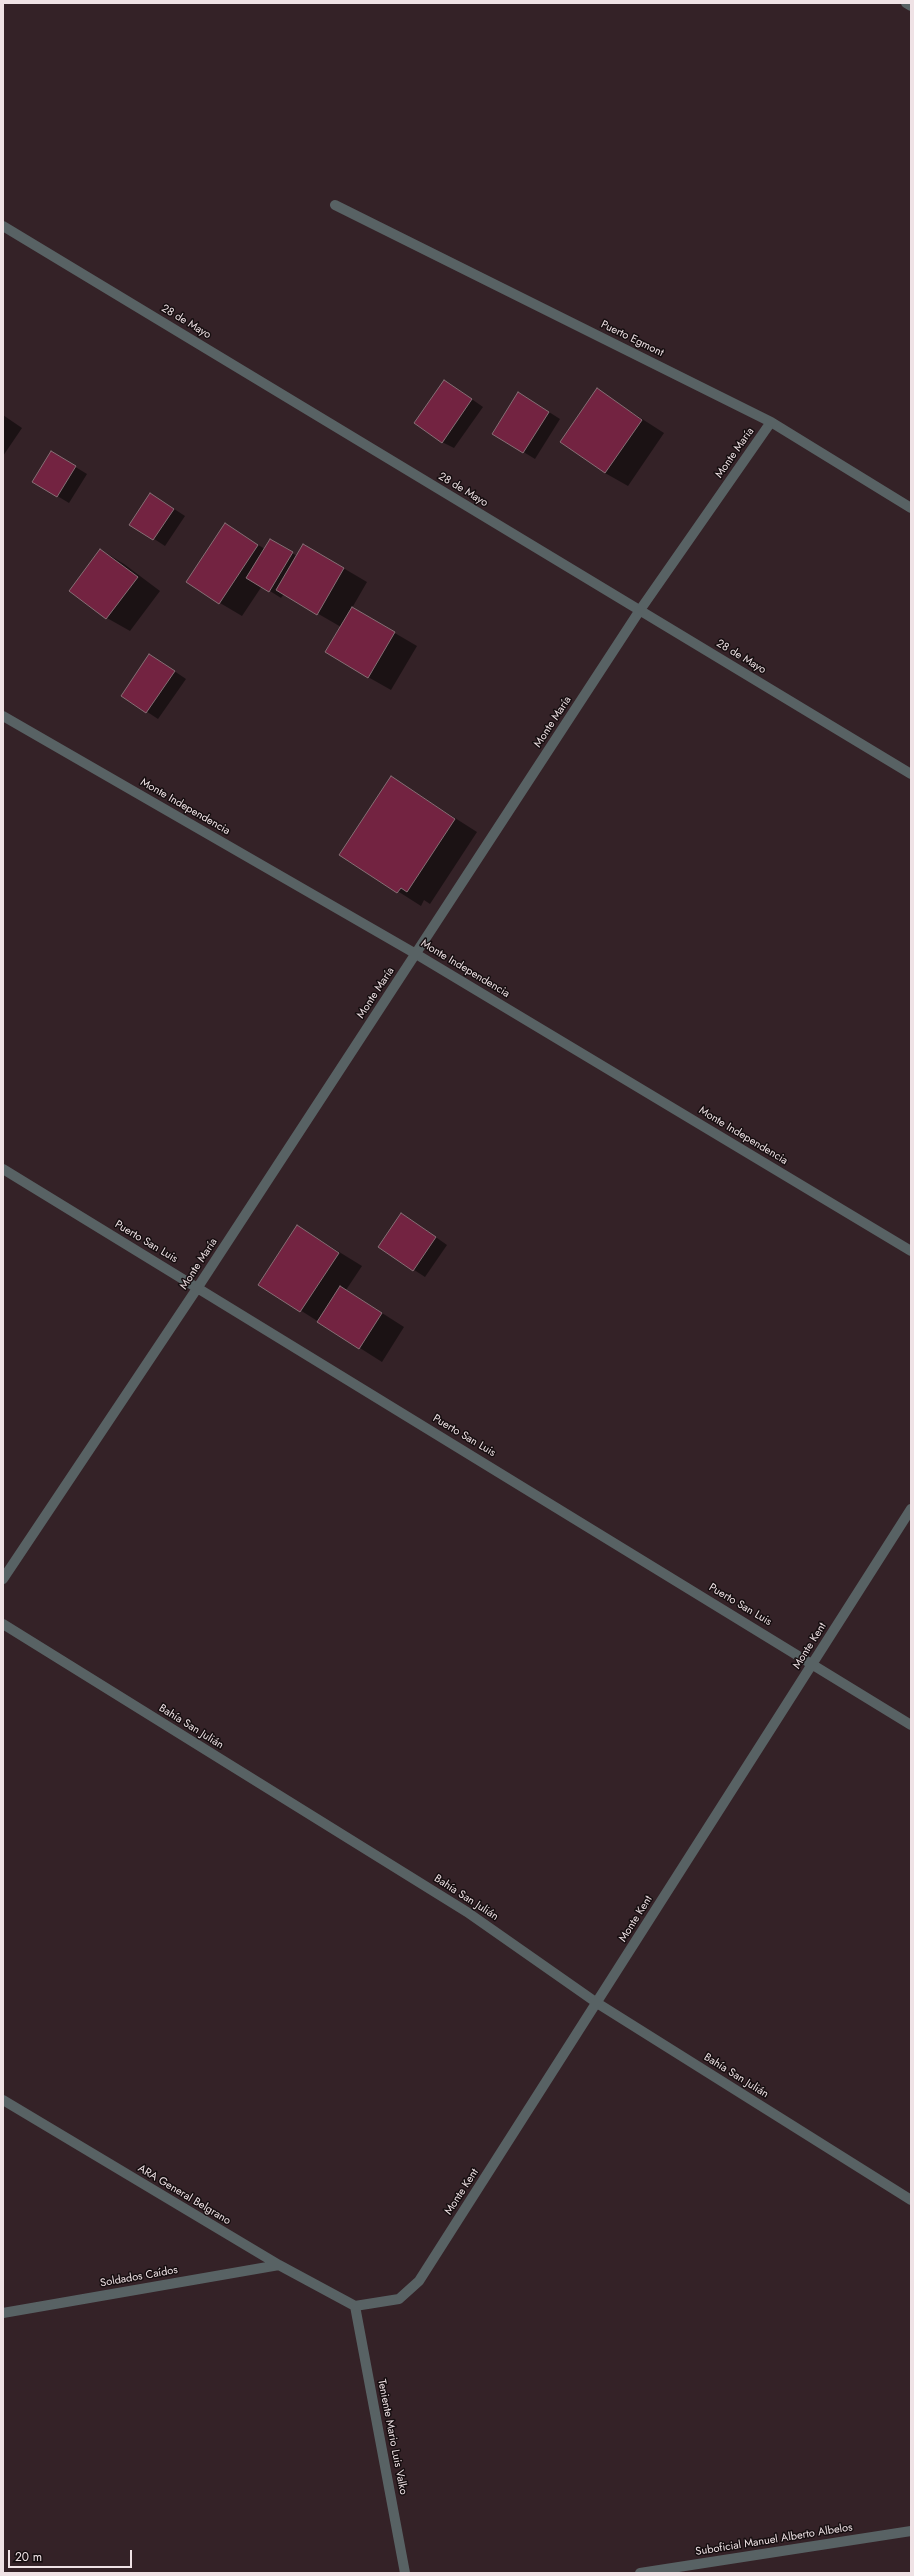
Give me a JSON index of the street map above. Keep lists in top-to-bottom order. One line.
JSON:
{"streets":{"street":["28 de Mayo","Puerto Egmont","Monte María","Monte Independencia","Puerto San Luis","Monte Kent","Bahía San Julián","ARA General Belgrano","Soldados Caídos","Teniente Mario Luis Valko","Suboficial Manuel Alberto Albelos"]},"crossings":[["28 de Mayo","Monte María"],["Puerto Egmont","Monte María"],["Monte María","Monte Independencia"],["Monte María","Puerto San Luis"],["Puerto San Luis","Monte Kent"],["Monte Kent","Bahía San Julián"],["Monte Kent","ARA General Belgrano"],["Monte Kent","Teniente Mario Luis Valko"],["ARA General Belgrano","Soldados Caídos"],["ARA General Belgrano","Teniente Mario Luis Valko"]],"scale_bar":"20 m"}
